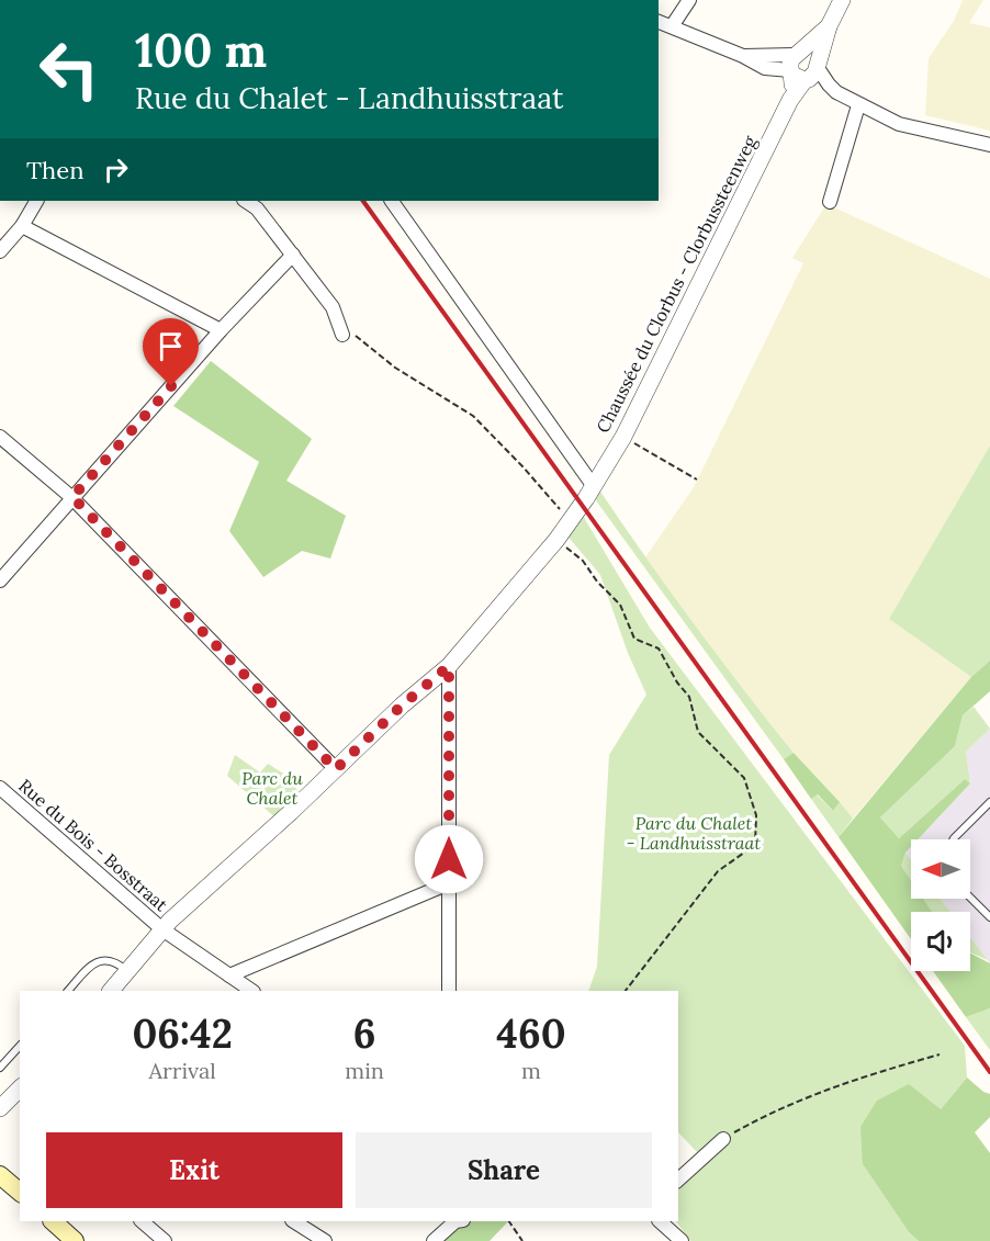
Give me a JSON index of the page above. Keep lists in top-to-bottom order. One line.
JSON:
{"streets":{"street":["Chaussée du Clorbus - Clorbussteenweg","Rue du Bois - Bosstraat"]},"crossings":[["Chaussée du Clorbus - Clorbussteenweg","Rue du Bois - Bosstraat"]],"parks":["Parc du Chalet","Parc du Chalet - Landhuisstraat"],"north":"left","page":{"turn":["100 m","Rue du Chalet - Landhuisstraat"],"then":"Then","eta":["06:42","Arrival","6","min","460","m"],"buttons":["Exit","Share"]}}
